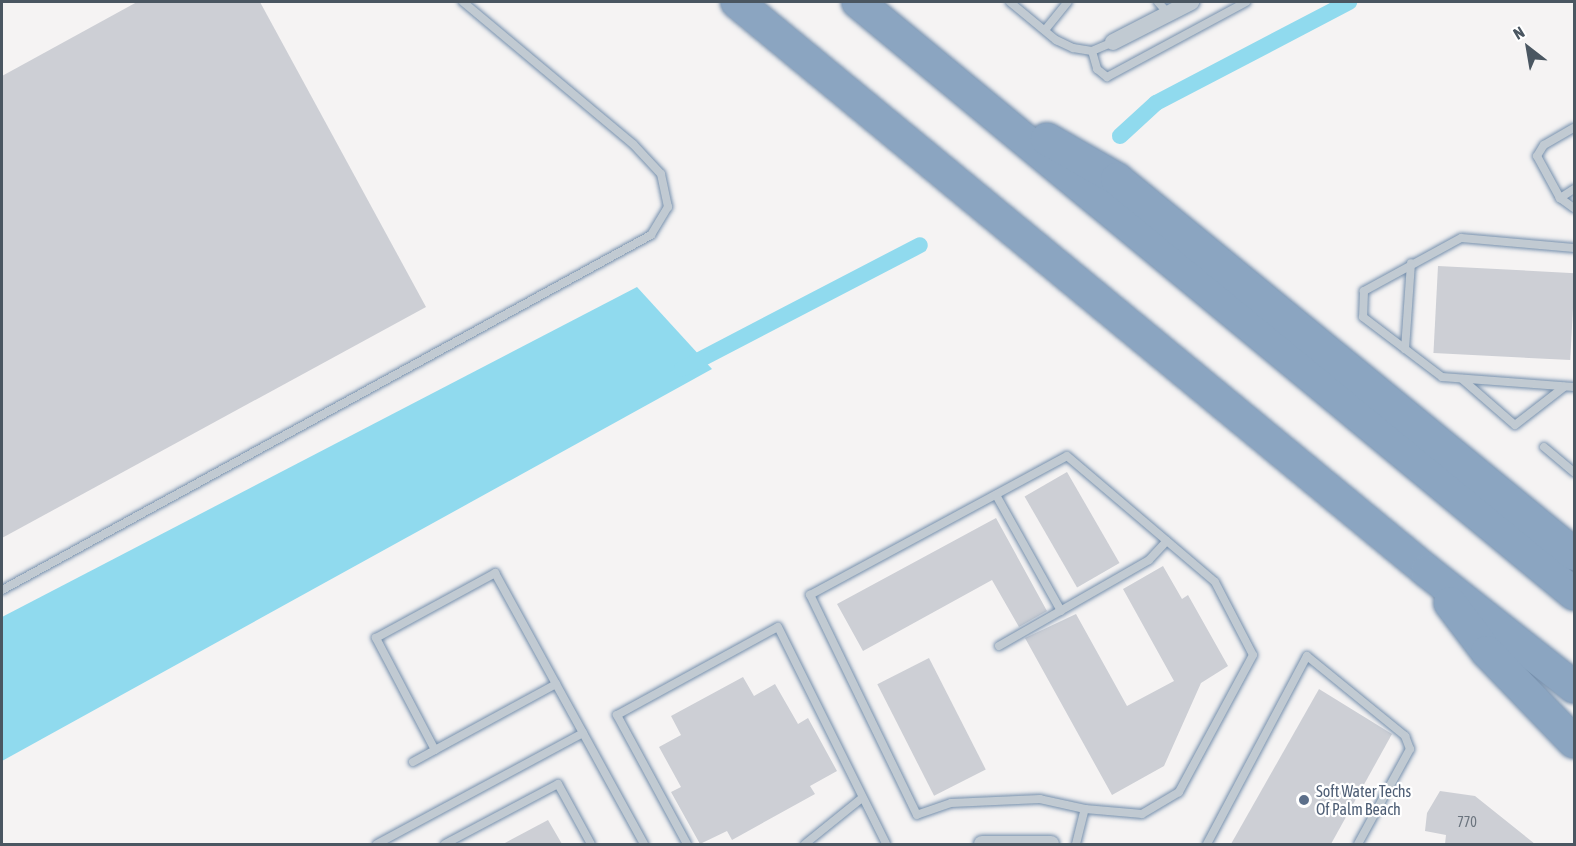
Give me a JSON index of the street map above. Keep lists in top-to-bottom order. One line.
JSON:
{"places":["Soft Water Techs Of Palm Beach"],"house_numbers":["770"],"north":"top left"}
